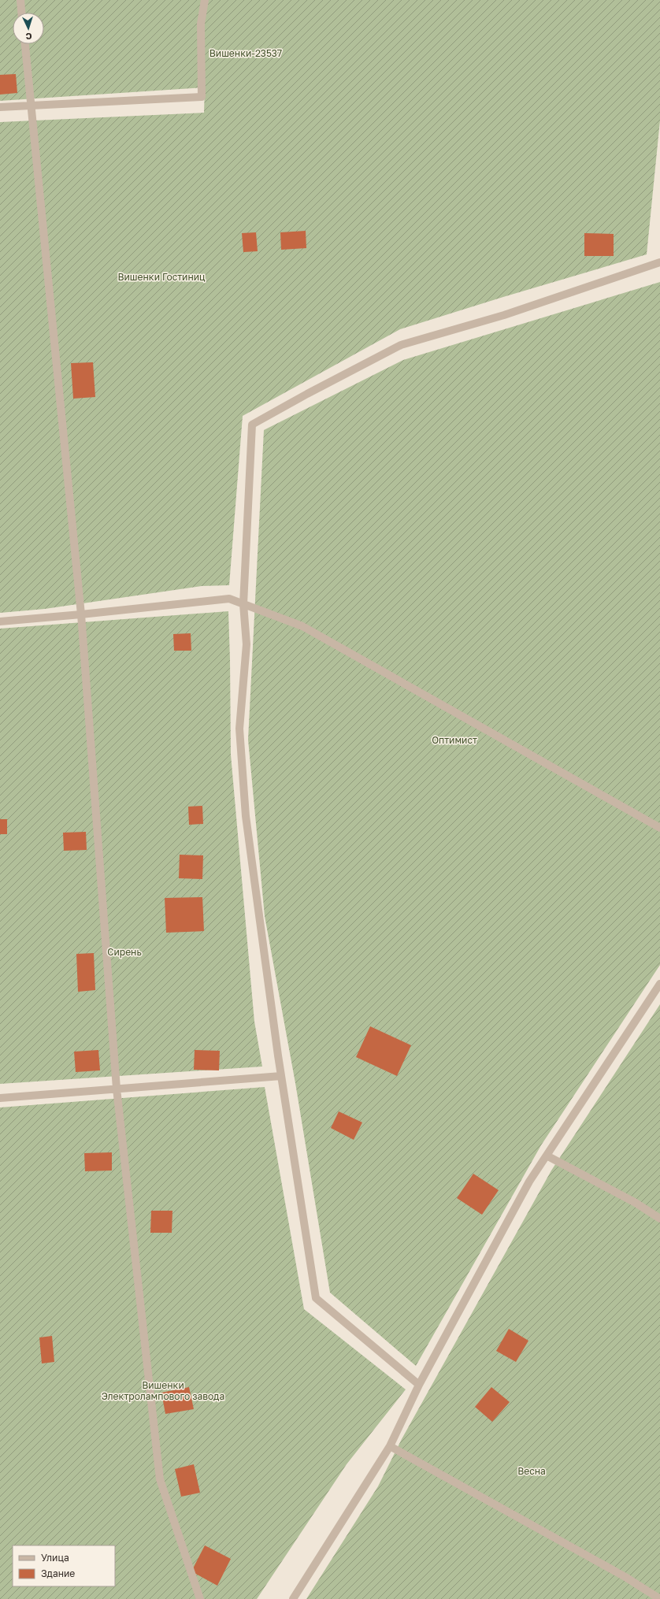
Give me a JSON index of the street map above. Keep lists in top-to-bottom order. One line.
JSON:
{"parks":["Вишенки-23537","Вишенки Гостиниц","Оптимист","Сирень","Вишенки Электролампового завода","Весна"],"legend":["Улица","Здание"],"north":"bottom"}
